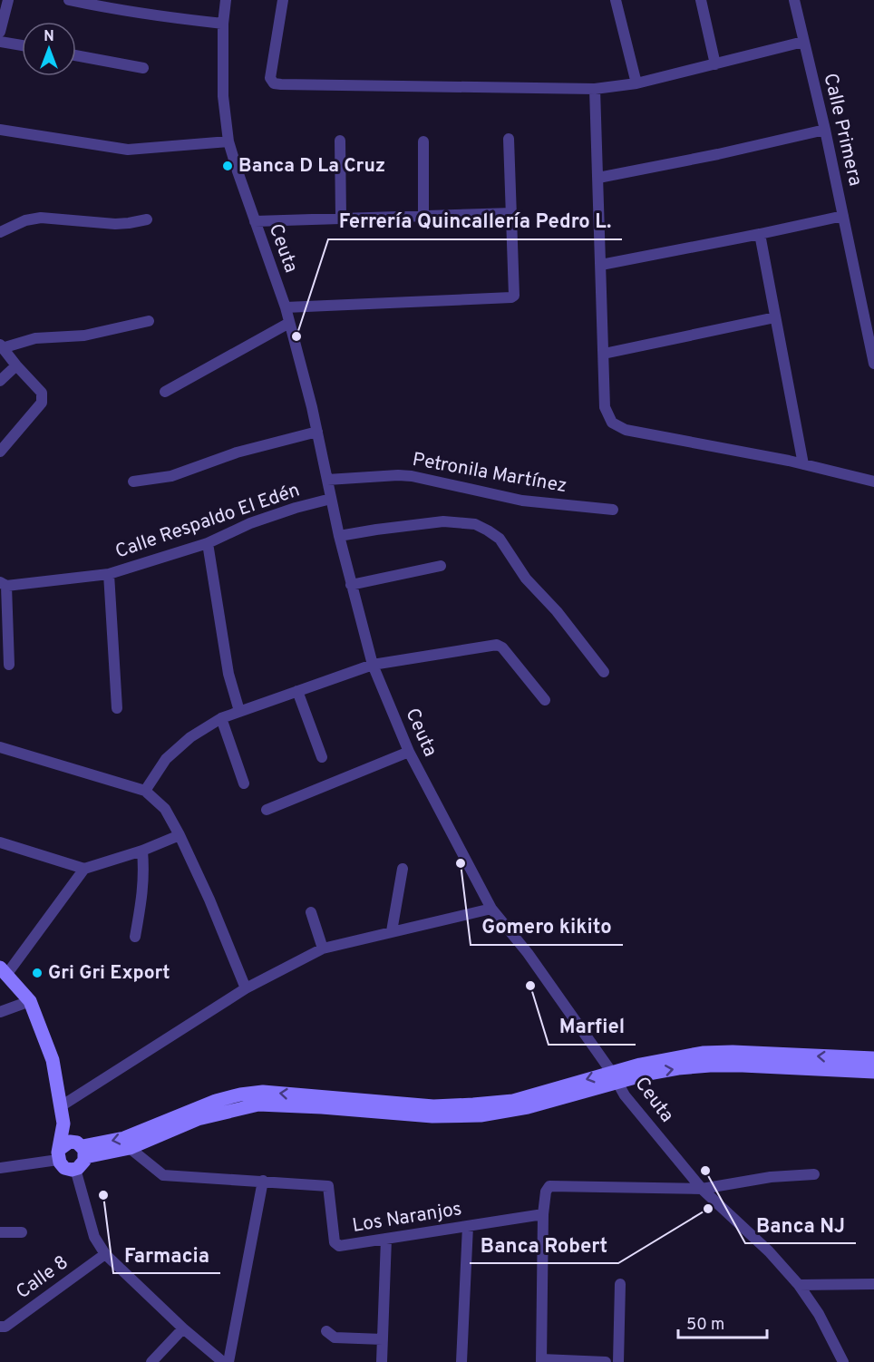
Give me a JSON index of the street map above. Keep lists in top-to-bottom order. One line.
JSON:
{"streets":{"street":["Calle Primera","Ceuta","Petronila Martínez","Calle Respaldo El Edén","Los Naranjos","Calle 8"]},"crossings":[["Ceuta","Petronila Martínez"],["Ceuta","Calle Respaldo El Edén"]],"places":["Banca D La Cruz","Ferrería Quincallería Pedro L.","Gomero kikito","Gri Gri Export","Marfiel","Banca NJ","Farmacia","Banca Robert"],"scale_bar":"50 m","north":"top"}
